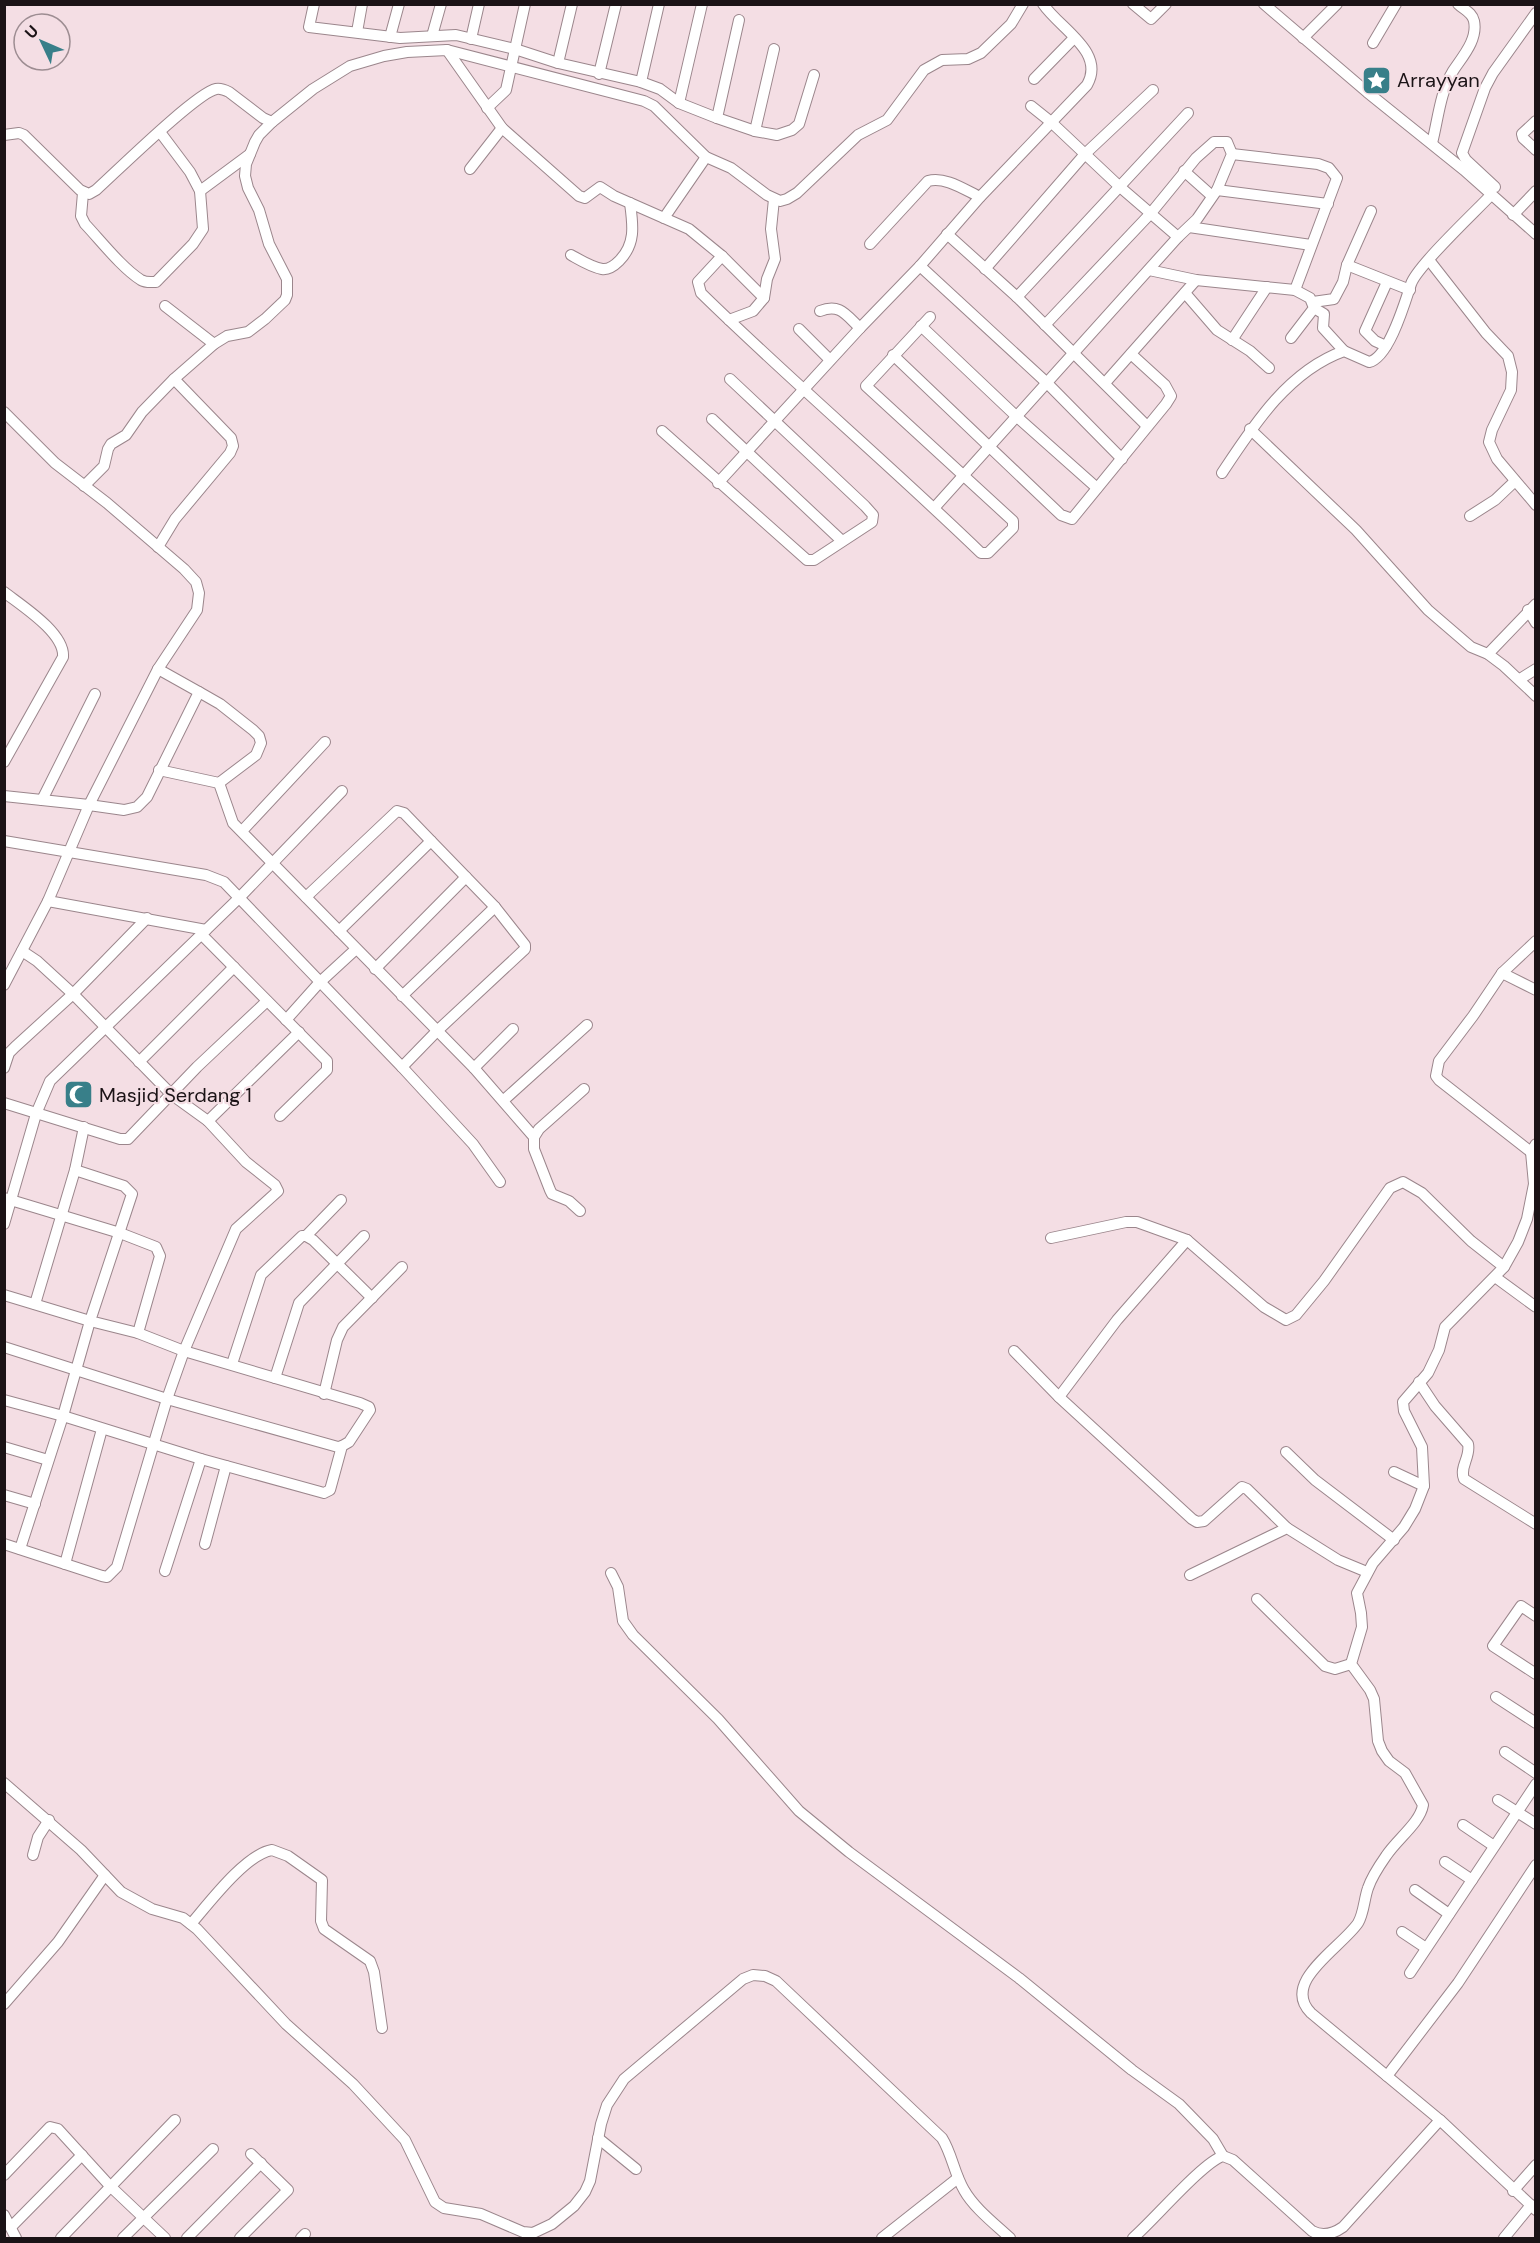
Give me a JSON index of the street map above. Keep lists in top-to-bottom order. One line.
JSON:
{"places":{"place":["Arrayyan"],"mosque":["Masjid Serdang 1"]},"north":"top left"}
